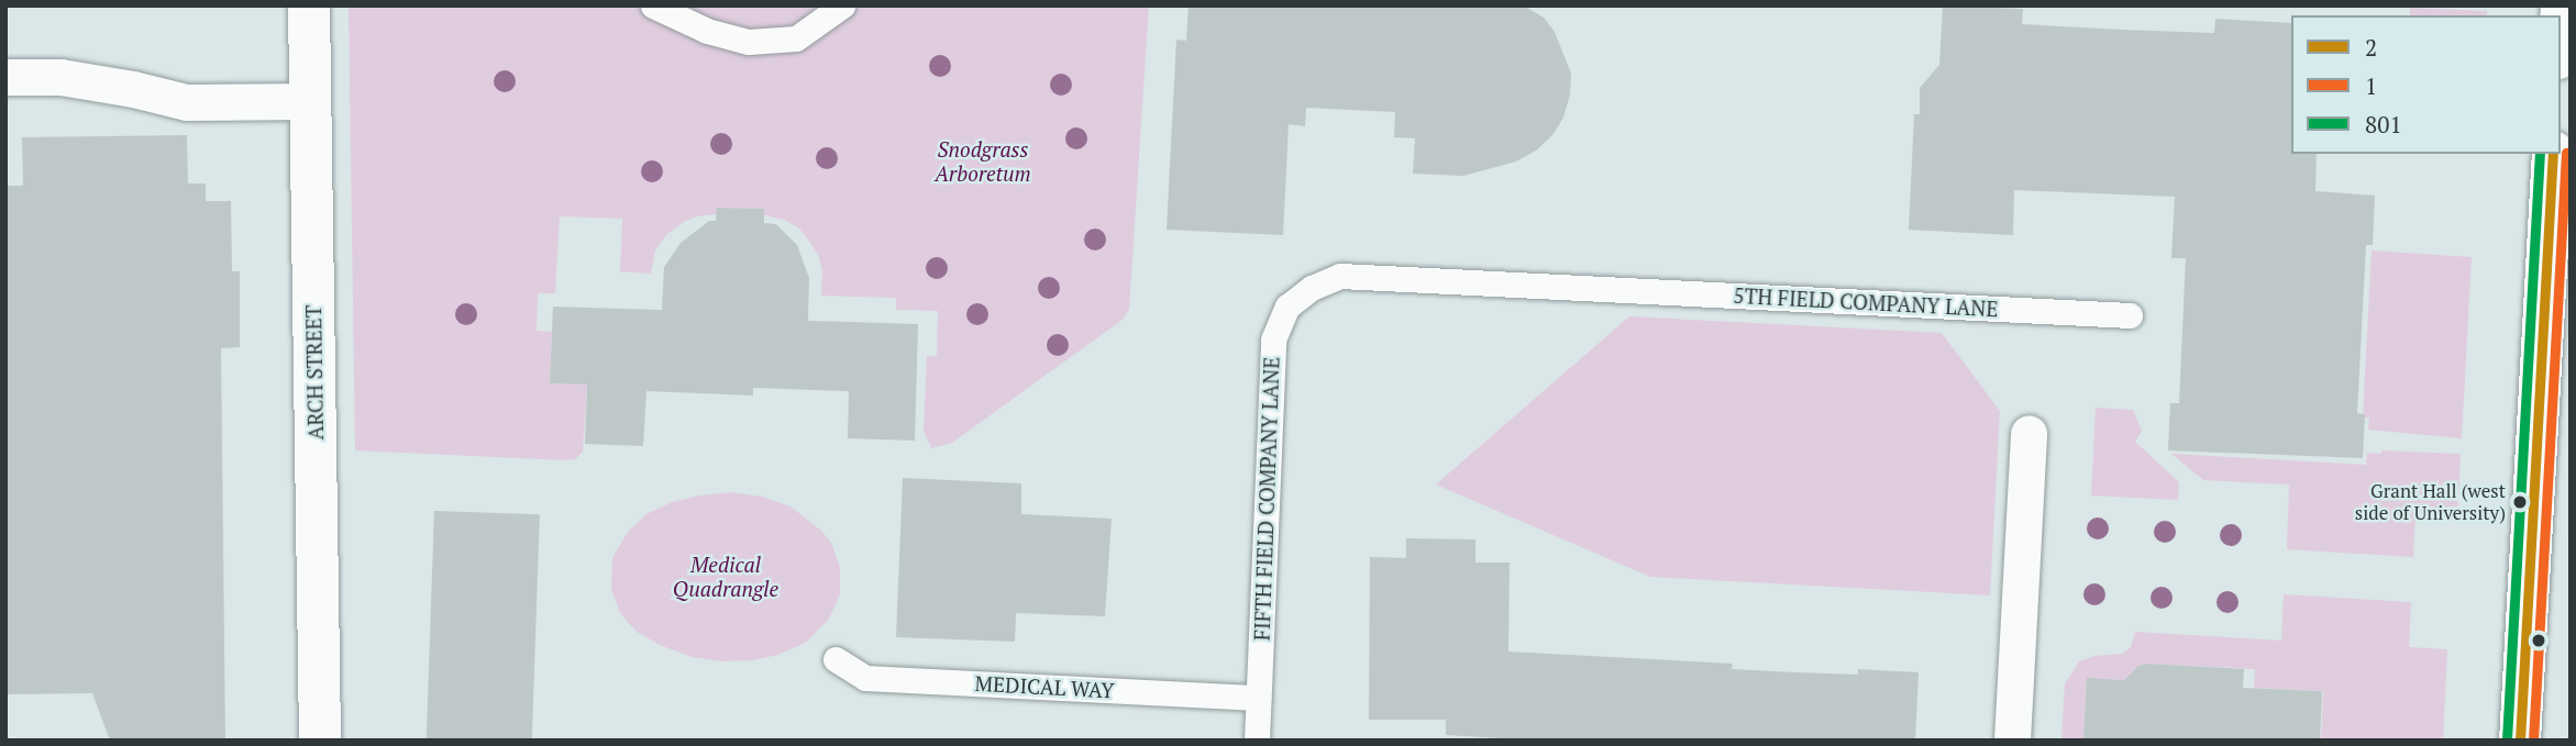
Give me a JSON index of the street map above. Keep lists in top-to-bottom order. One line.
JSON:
{"streets":{"street":["ARCH STREET"],"lane":["5TH FIELD COMPANY LANE","FIFTH FIELD COMPANY LANE","MEDICAL WAY"]},"crossings":[["5TH FIELD COMPANY LANE","FIFTH FIELD COMPANY LANE"],["FIFTH FIELD COMPANY LANE","MEDICAL WAY"]],"parks":["Snodgrass Arboretum","Medical Quadrangle"],"places":["Grant Hall (west side of University)"],"lines":["transit line 1","transit line 2","transit line 801"],"legend":["2","1","801"]}
